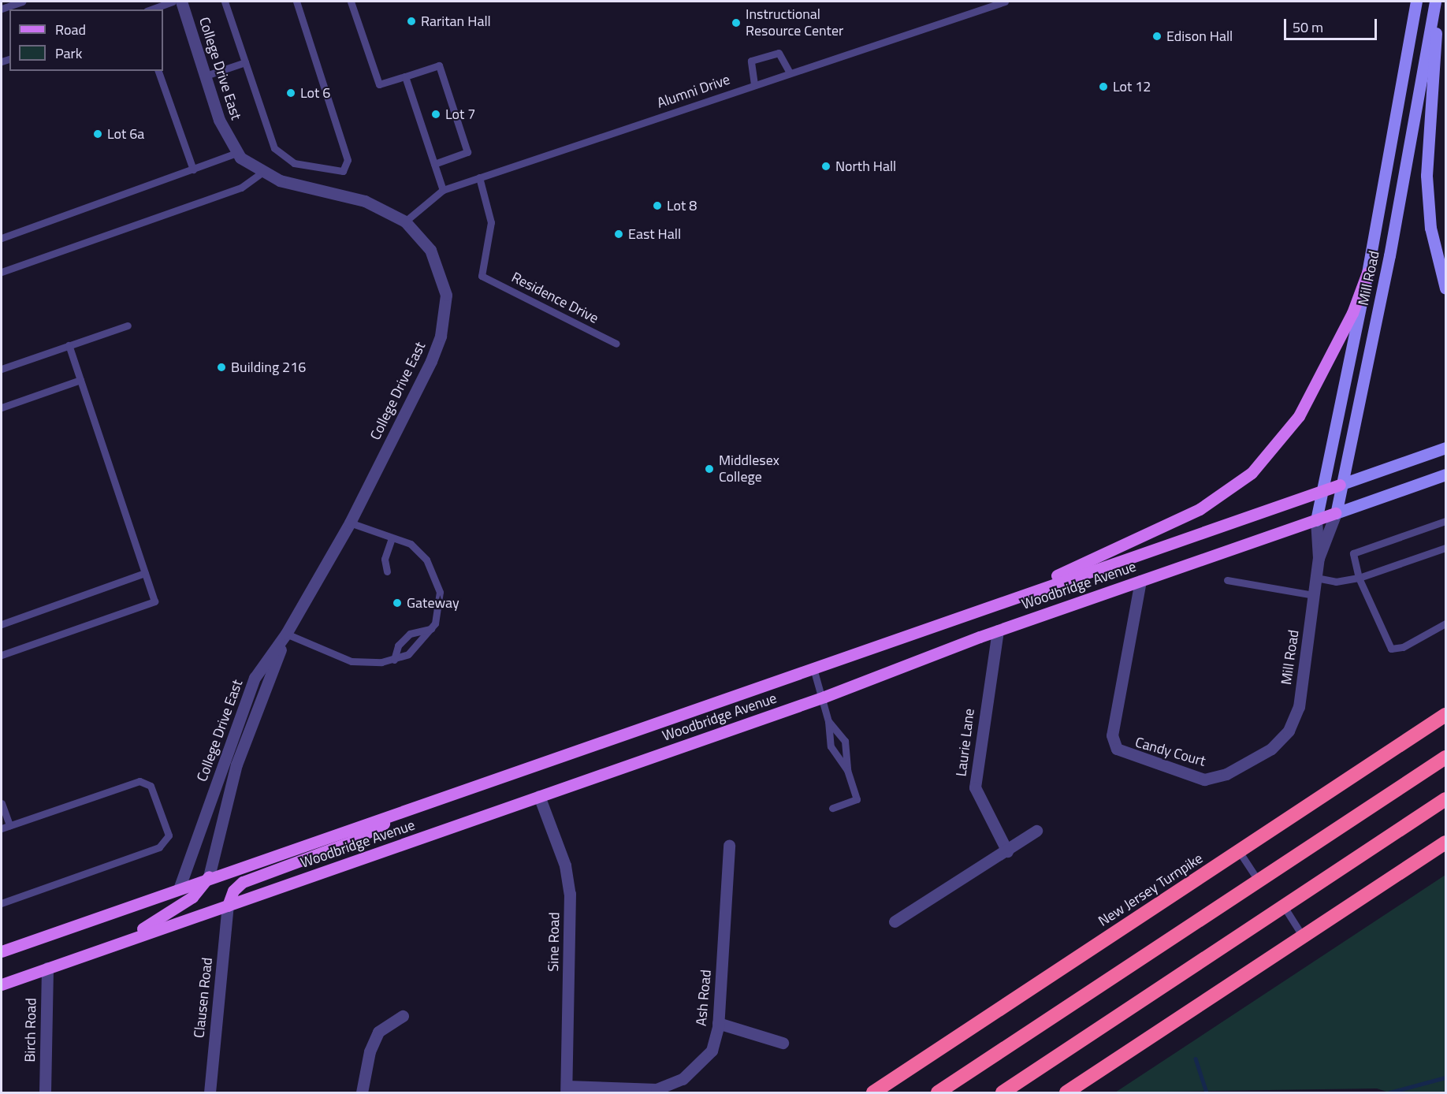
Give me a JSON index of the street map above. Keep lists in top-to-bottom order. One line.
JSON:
{"streets":{"highway":["New Jersey Turnpike"],"main road":["Woodbridge Avenue"],"street":["College Drive East","Mill Road","Laurie Lane","Candy Court","Sine Road","Clausen Road","Ash Road","Birch Road"],"lane":["Alumni Drive","Residence Drive"]},"crossings":[["College Drive East","Alumni Drive"],["College Drive East","Woodbridge Avenue"],["Alumni Drive","Residence Drive"],["Mill Road","Woodbridge Avenue"],["Mill Road","Candy Court"],["Woodbridge Avenue","Laurie Lane"],["Woodbridge Avenue","Candy Court"],["Woodbridge Avenue","Sine Road"],["Woodbridge Avenue","Clausen Road"],["Woodbridge Avenue","Birch Road"],["Sine Road","Ash Road"]],"places":["Raritan Hall","Instructional Resource Center","Edison Hall","Lot 12","Lot 6","Lot 7","Lot 6a","North Hall","Lot 8","East Hall","Building 216","Middlesex College","Gateway"],"legend":["Road","Park"],"scale_bar":"50 m"}
